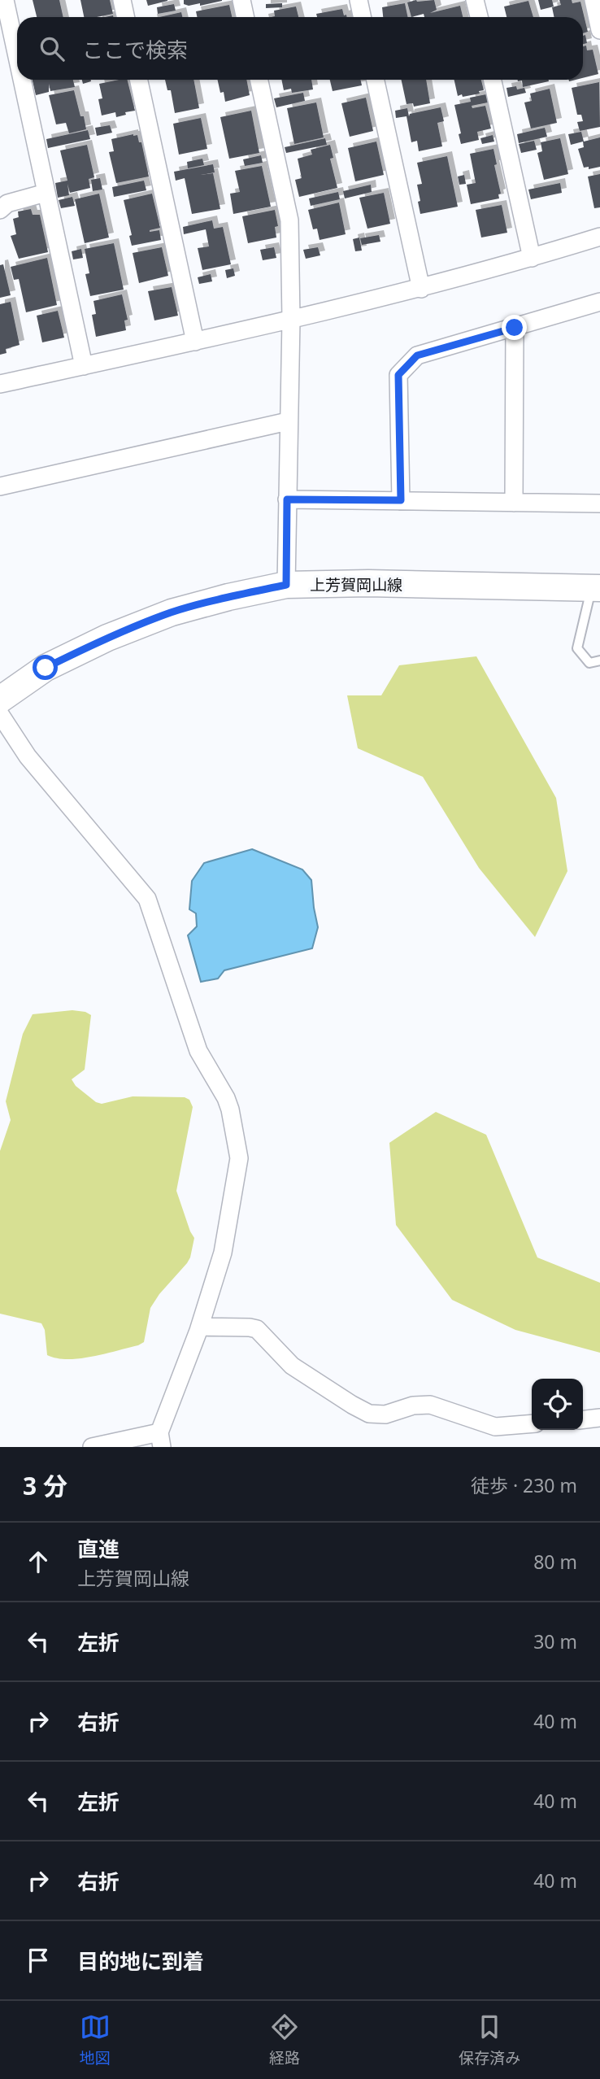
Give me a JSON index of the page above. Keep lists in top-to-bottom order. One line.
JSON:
{"streets":{"main road":["上芳賀岡山線"]},"page":{"search":"ここで検索","heading":["3 分","徒歩 · 230 m"],"list":[["直進","上芳賀岡山線","80 m"],["左折","30 m"],["右折","40 m"],["左折","40 m"],["右折","40 m"],"目的地に到着"],"nav":["地図","経路","保存済み"]}}
